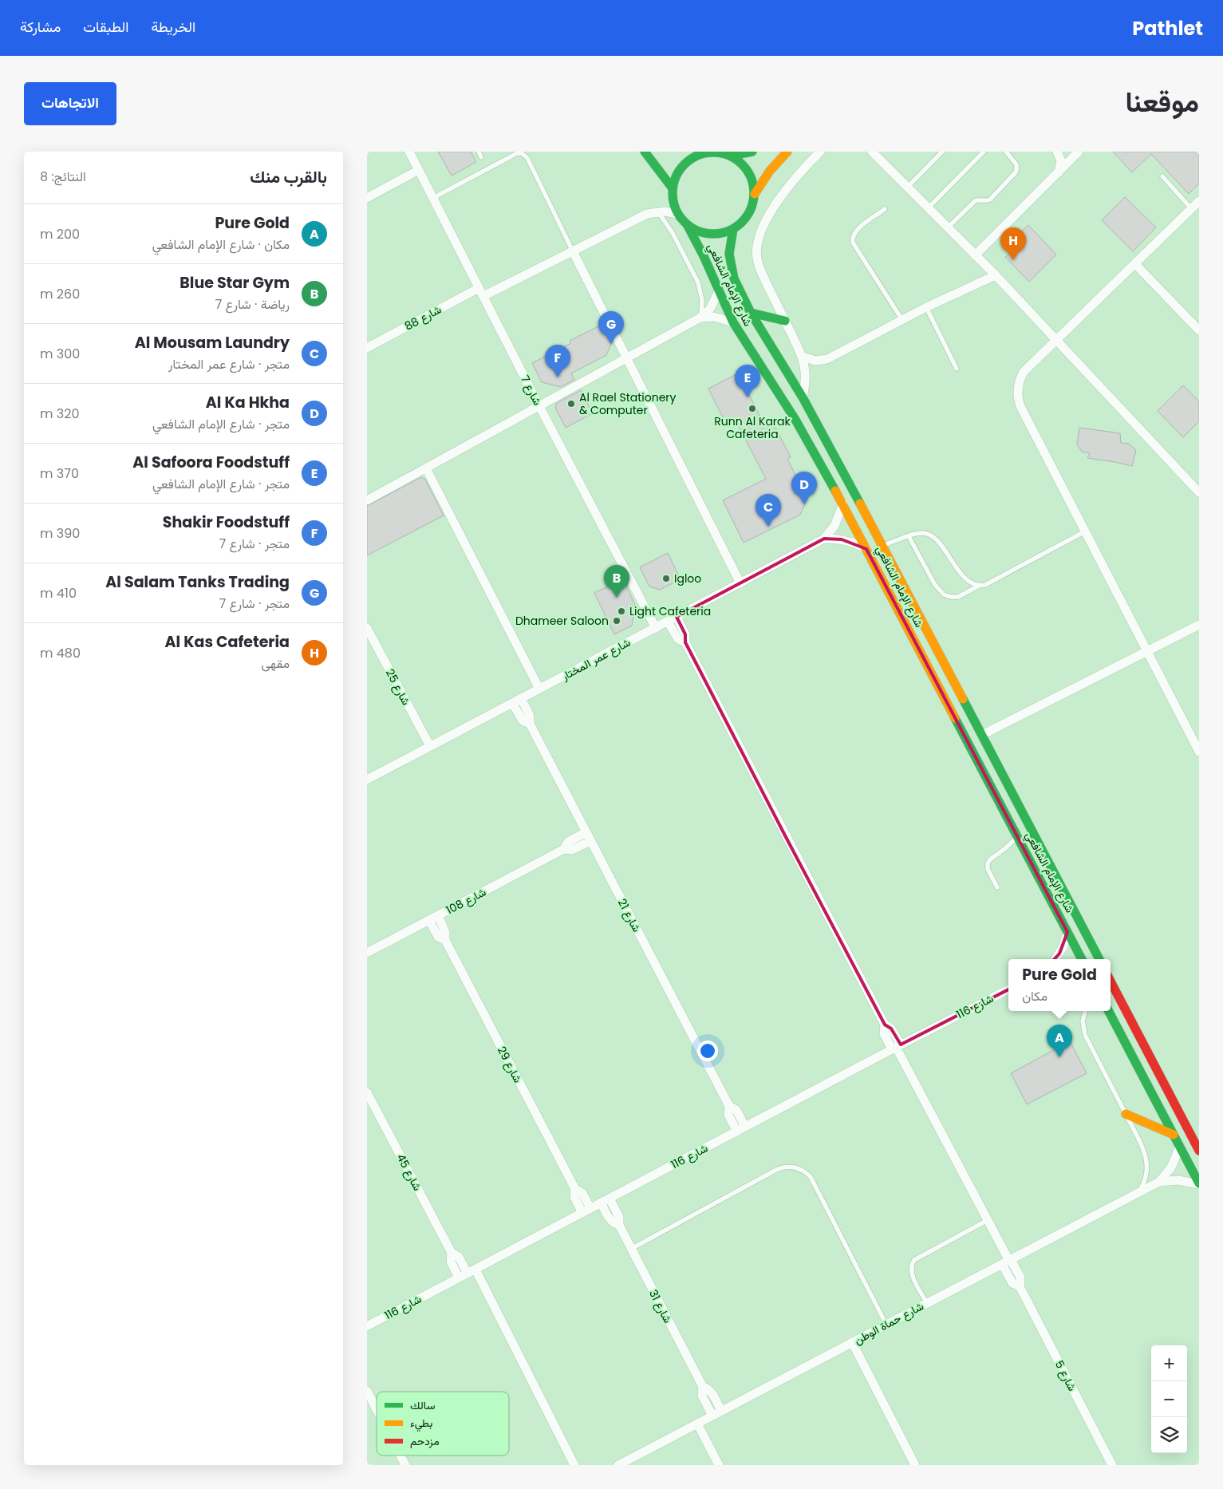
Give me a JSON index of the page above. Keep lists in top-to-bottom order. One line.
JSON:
{"streets":{"street":["شارع الإمام الشافعي","شارع 88","شارع 7","شارع عمر المختار","شارع 25","شارع 108","شارع 21","شارع 116","شارع 29","شارع 45","شارع 31","شارع حماة الوطن","شارع 5"]},"crossings":[["شارع الإمام الشافعي","شارع عمر المختار"],["شارع 88","شارع 7"],["شارع 7","شارع عمر المختار"],["شارع عمر المختار","شارع 25"],["شارع عمر المختار","شارع 21"],["شارع 108","شارع 21"],["شارع 108","شارع 29"],["شارع 21","شارع 116"],["شارع 116","شارع 29"],["شارع 116","شارع 45"],["شارع 116","شارع 31"],["شارع 116","شارع 5"],["شارع 31","شارع حماة الوطن"],["شارع حماة الوطن","شارع 5"]],"places":["Al Rael Stationery & Computer","Runn Al Karak Cafeteria","Igloo","Light Cafeteria","Dhameer Saloon"],"legend":["سالك","بطيء","مزدحم"],"page":{"header":"Pathlet","nav":["الخريطة","الطبقات","مشاركة"],"title":"موقعنا","buttons":"الاتجاهات","heading":["بالقرب منك","النتائج: 8"],"list":[{"mark":"A","name":"Pure Gold","note":"مكان · شارع الإمام الشافعي","value":"200 m"},{"mark":"B","name":"Blue Star Gym","note":"رياضة · شارع 7","value":"260 m"},{"mark":"C","name":"Al Mousam Laundry","note":"متجر · شارع عمر المختار","value":"300 m"},{"mark":"D","name":"Al Ka Hkha","note":"متجر · شارع الإمام الشافعي","value":"320 m"},{"mark":"E","name":"Al Safoora Foodstuff","note":"متجر · شارع الإمام الشافعي","value":"370 m"},{"mark":"F","name":"Shakir Foodstuff","note":"متجر · شارع 7","value":"390 m"},{"mark":"G","name":"Al Salam Tanks Trading","note":"متجر · شارع 7","value":"410 m"},{"mark":"H","name":"Al Kas Cafeteria","note":"مقهى","value":"480 m"}],"pins":["H","G","F","E","D","C","B","A"],"popup":["Pure Gold","مكان"],"map_buttons":["+","−"]}}
